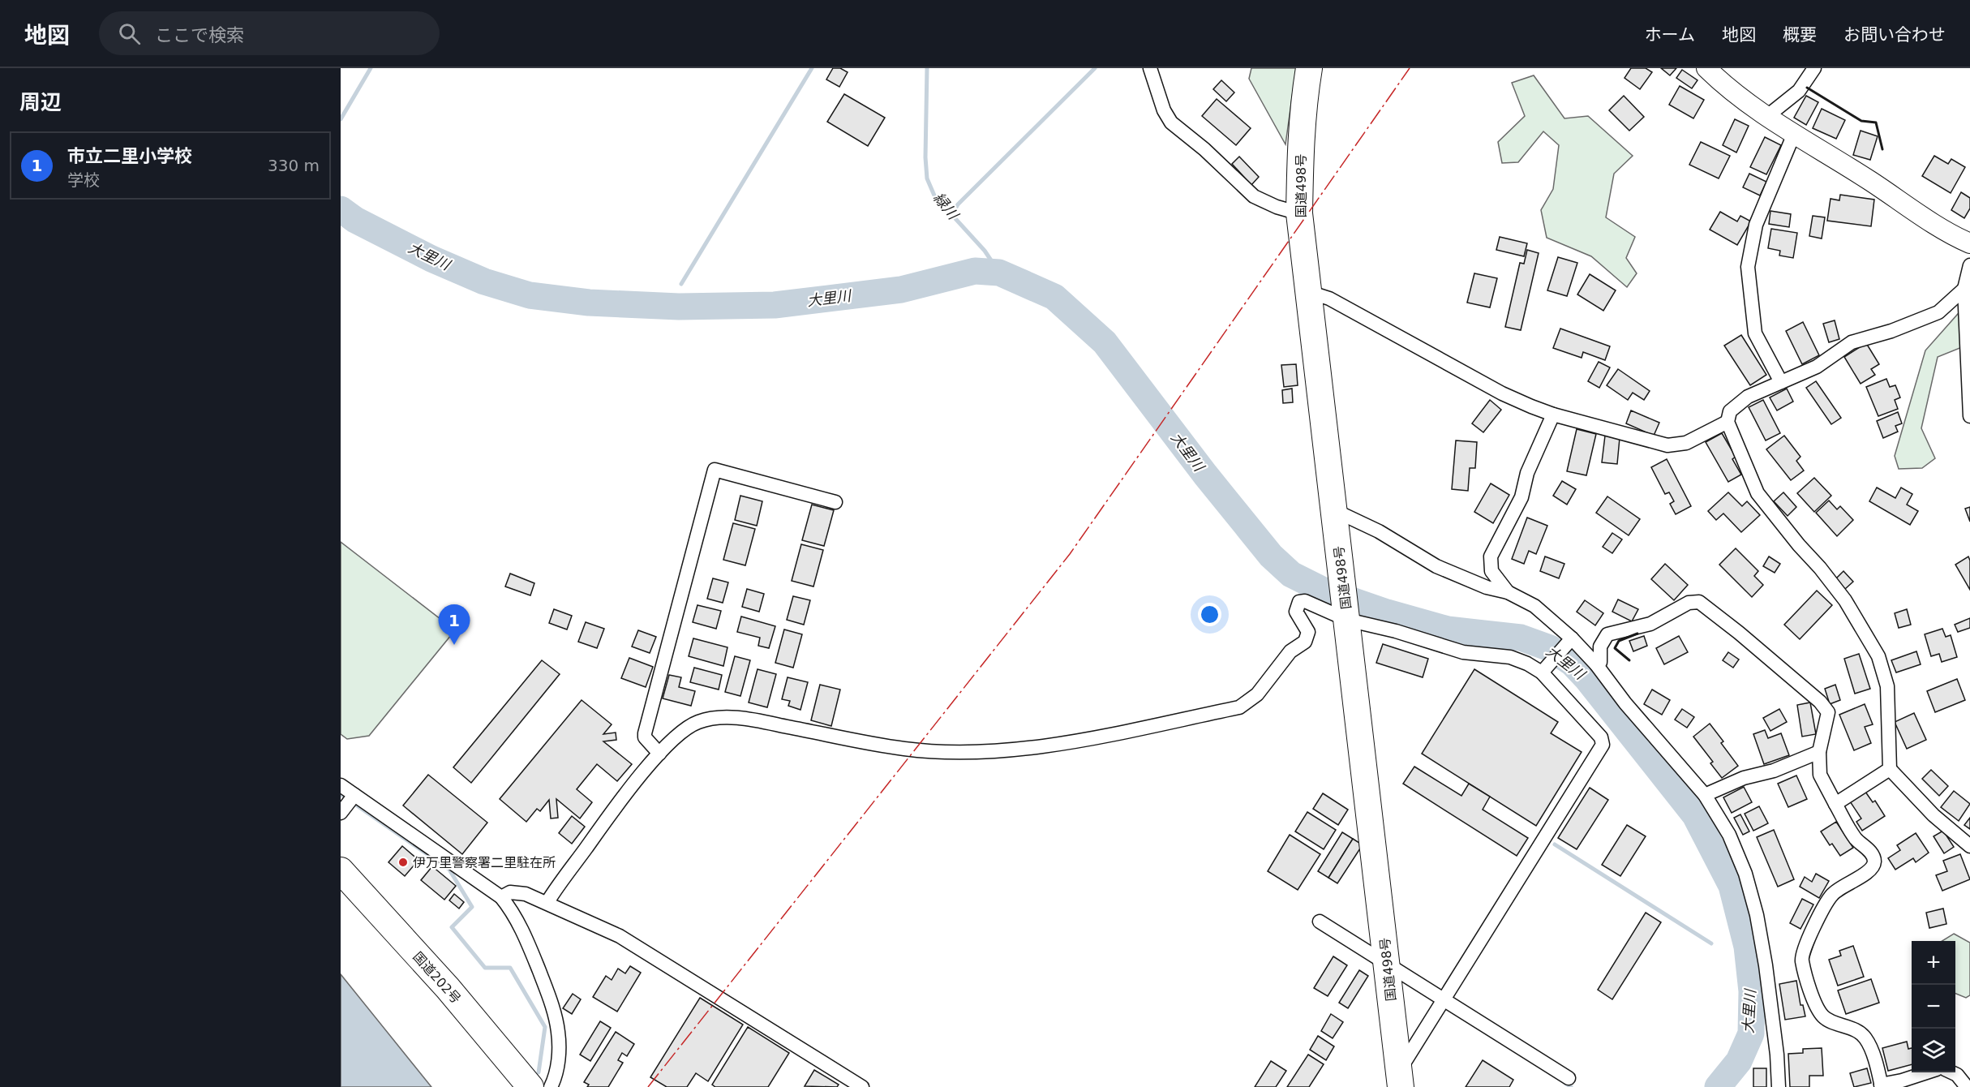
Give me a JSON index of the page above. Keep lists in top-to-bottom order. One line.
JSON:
{"streets":{"highway":["国道498号","国道202号"]},"water":["緑川","大里川"],"places":["伊万里警察署二里駐在所"],"page":{"header":"地図","search":"ここで検索","nav":["ホーム","地図","概要","お問い合わせ"],"heading":"周辺","list":[{"mark":"1","name":"市立二里小学校","note":"学校","value":"330 m"}],"pins":"1","map_buttons":["+","−"]}}
